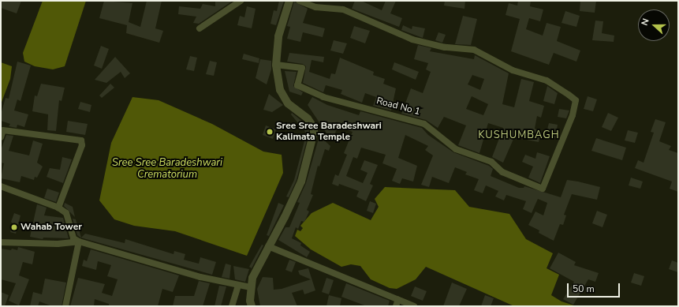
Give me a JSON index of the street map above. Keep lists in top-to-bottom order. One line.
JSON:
{"streets":{"street":["Road No 1"]},"districts":["KUSHUMBAGH"],"water":["Sree Sree Baradeshwari Crematorium"],"places":["Sree Sree Baradeshwari Kalimata Temple","Wahab Tower"],"scale_bar":"50 m","north":"left"}
